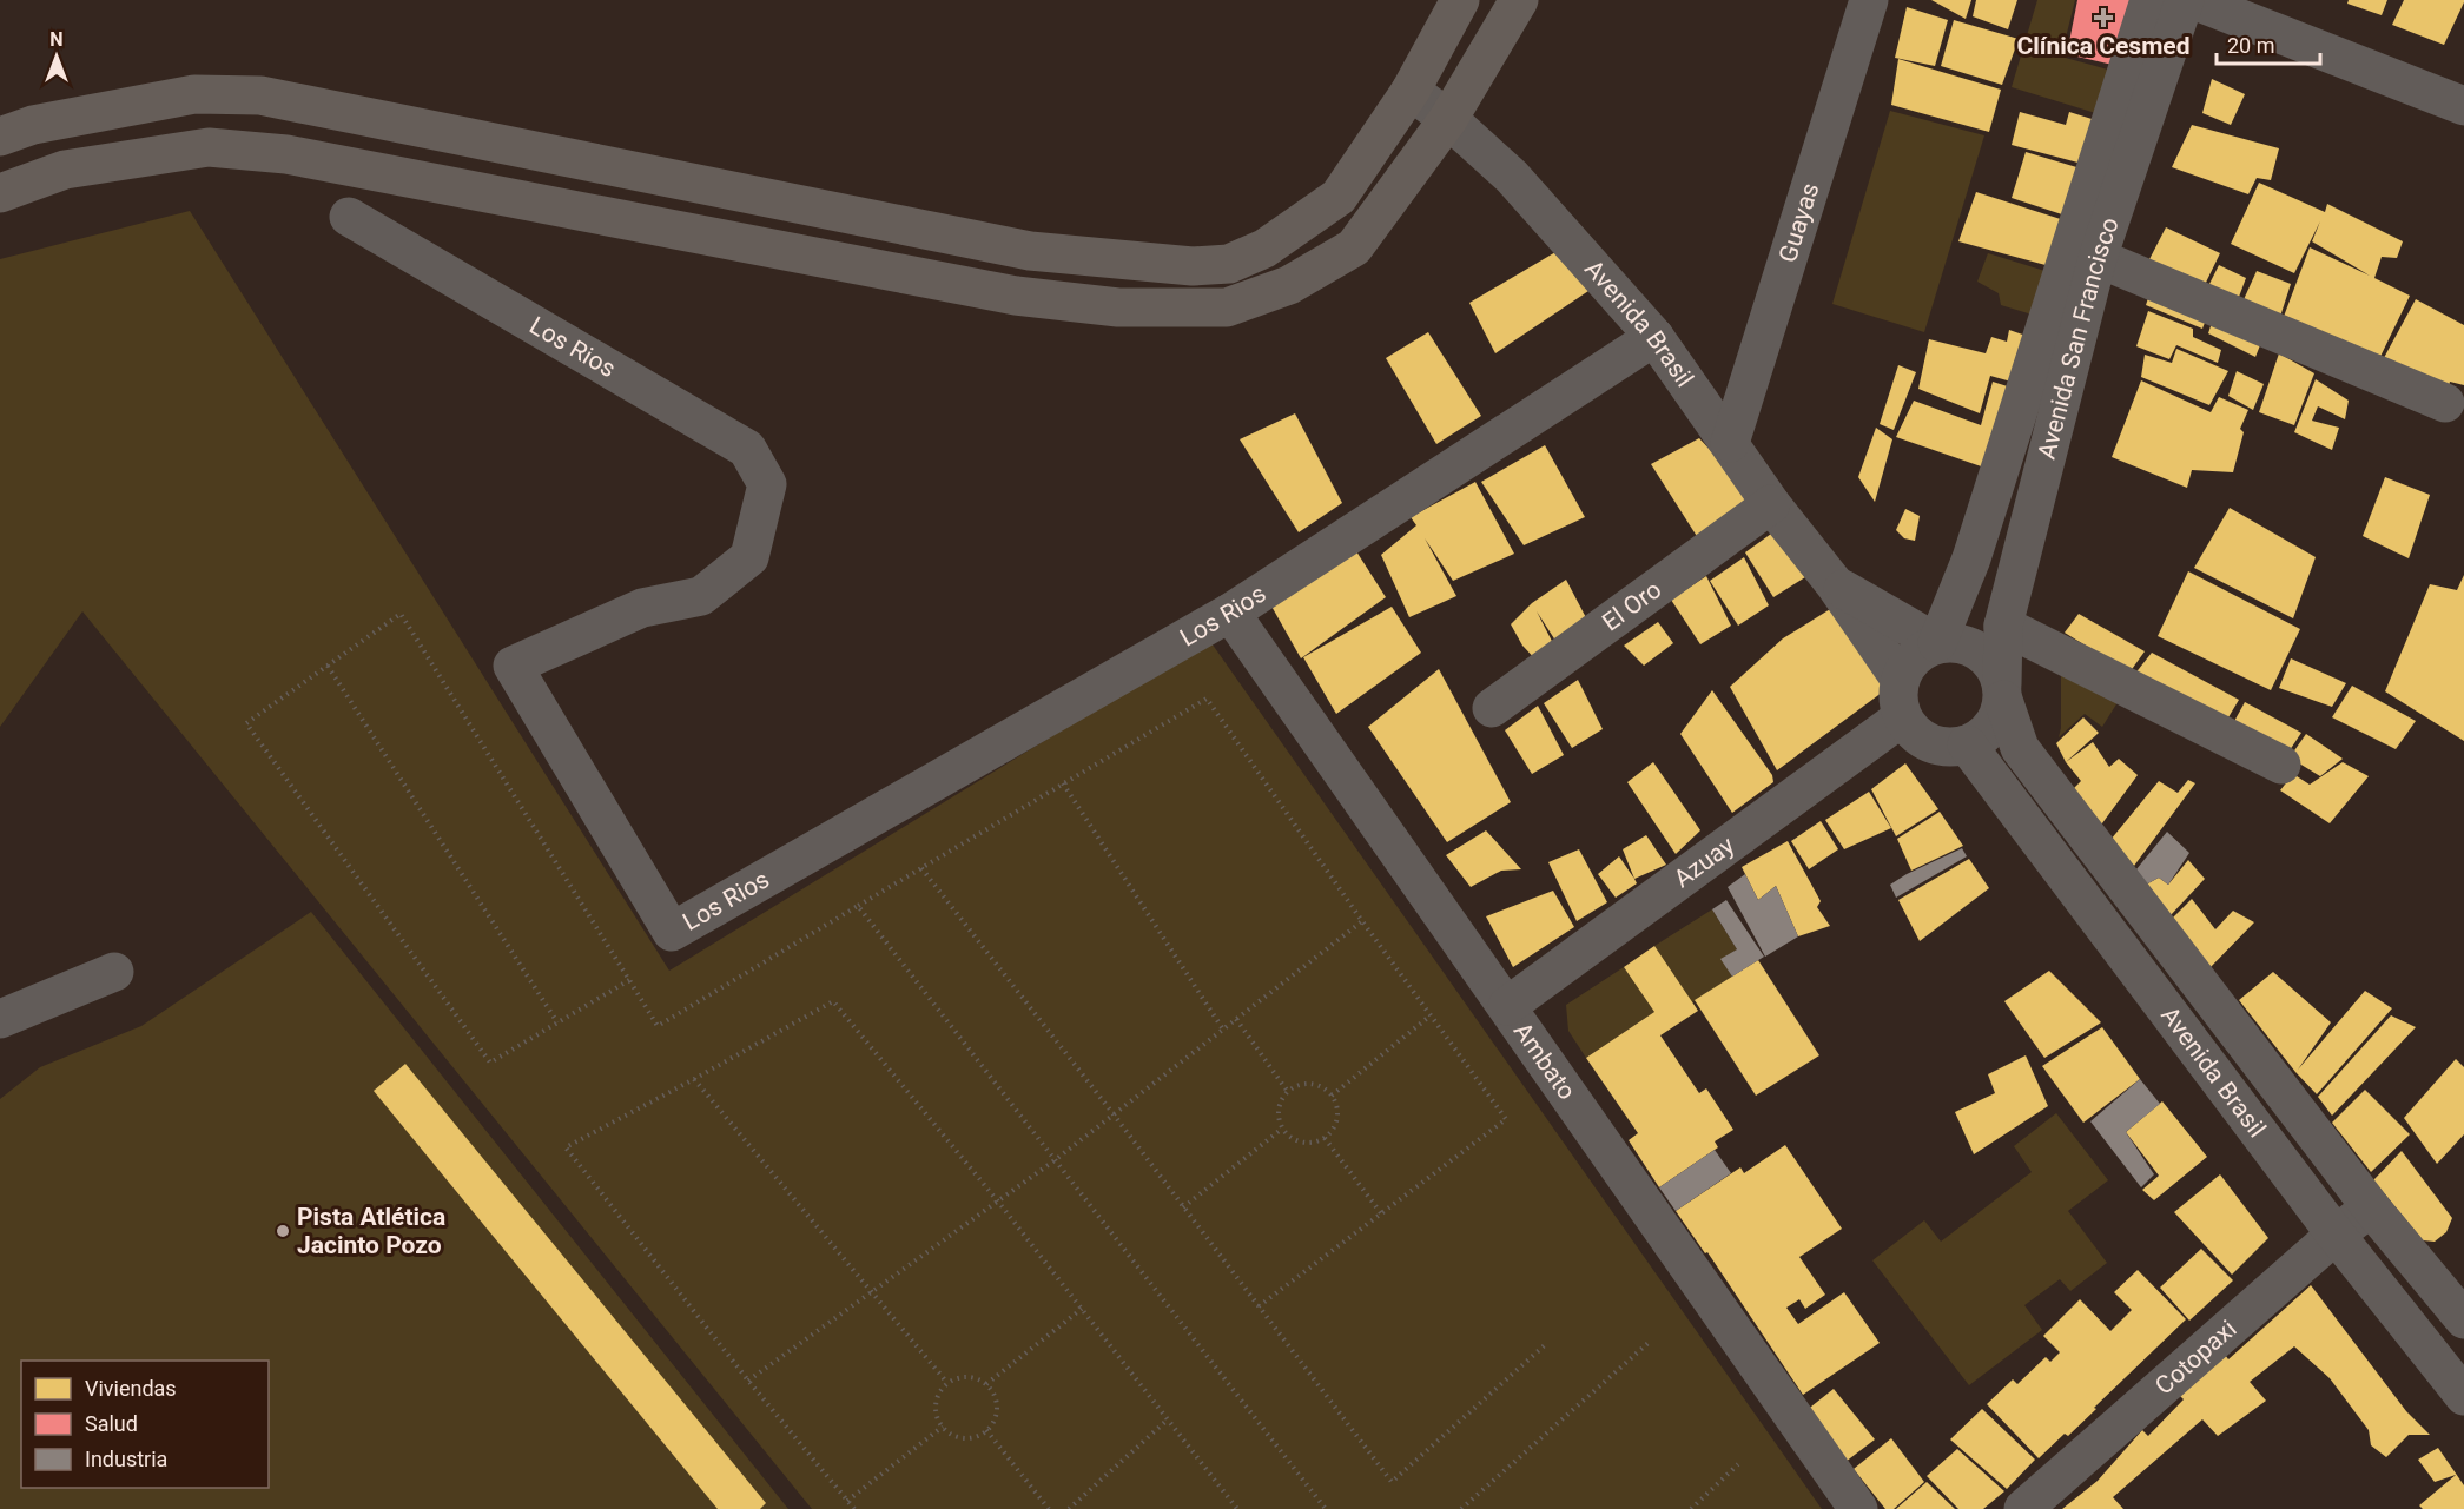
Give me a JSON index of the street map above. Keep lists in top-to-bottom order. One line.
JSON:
{"streets":{"street":["Guayas","Avenida Brasil","Avenida San Francisco","Los Rios","El Oro","Azuay","Ambato","Cotopaxi"]},"crossings":[["Guayas","Avenida Brasil"],["Avenida Brasil","Avenida San Francisco"],["Avenida Brasil","Los Rios"],["Avenida Brasil","El Oro"],["Avenida Brasil","Azuay"],["Avenida Brasil","Cotopaxi"],["Avenida San Francisco","Azuay"],["Los Rios","Ambato"],["Azuay","Ambato"]],"places":{"health":["Clínica Cesmed"],"other":["Pista Atlética Jacinto Pozo"]},"legend":["Viviendas","Salud","Industria"],"scale_bar":"20 m","north":"top"}
